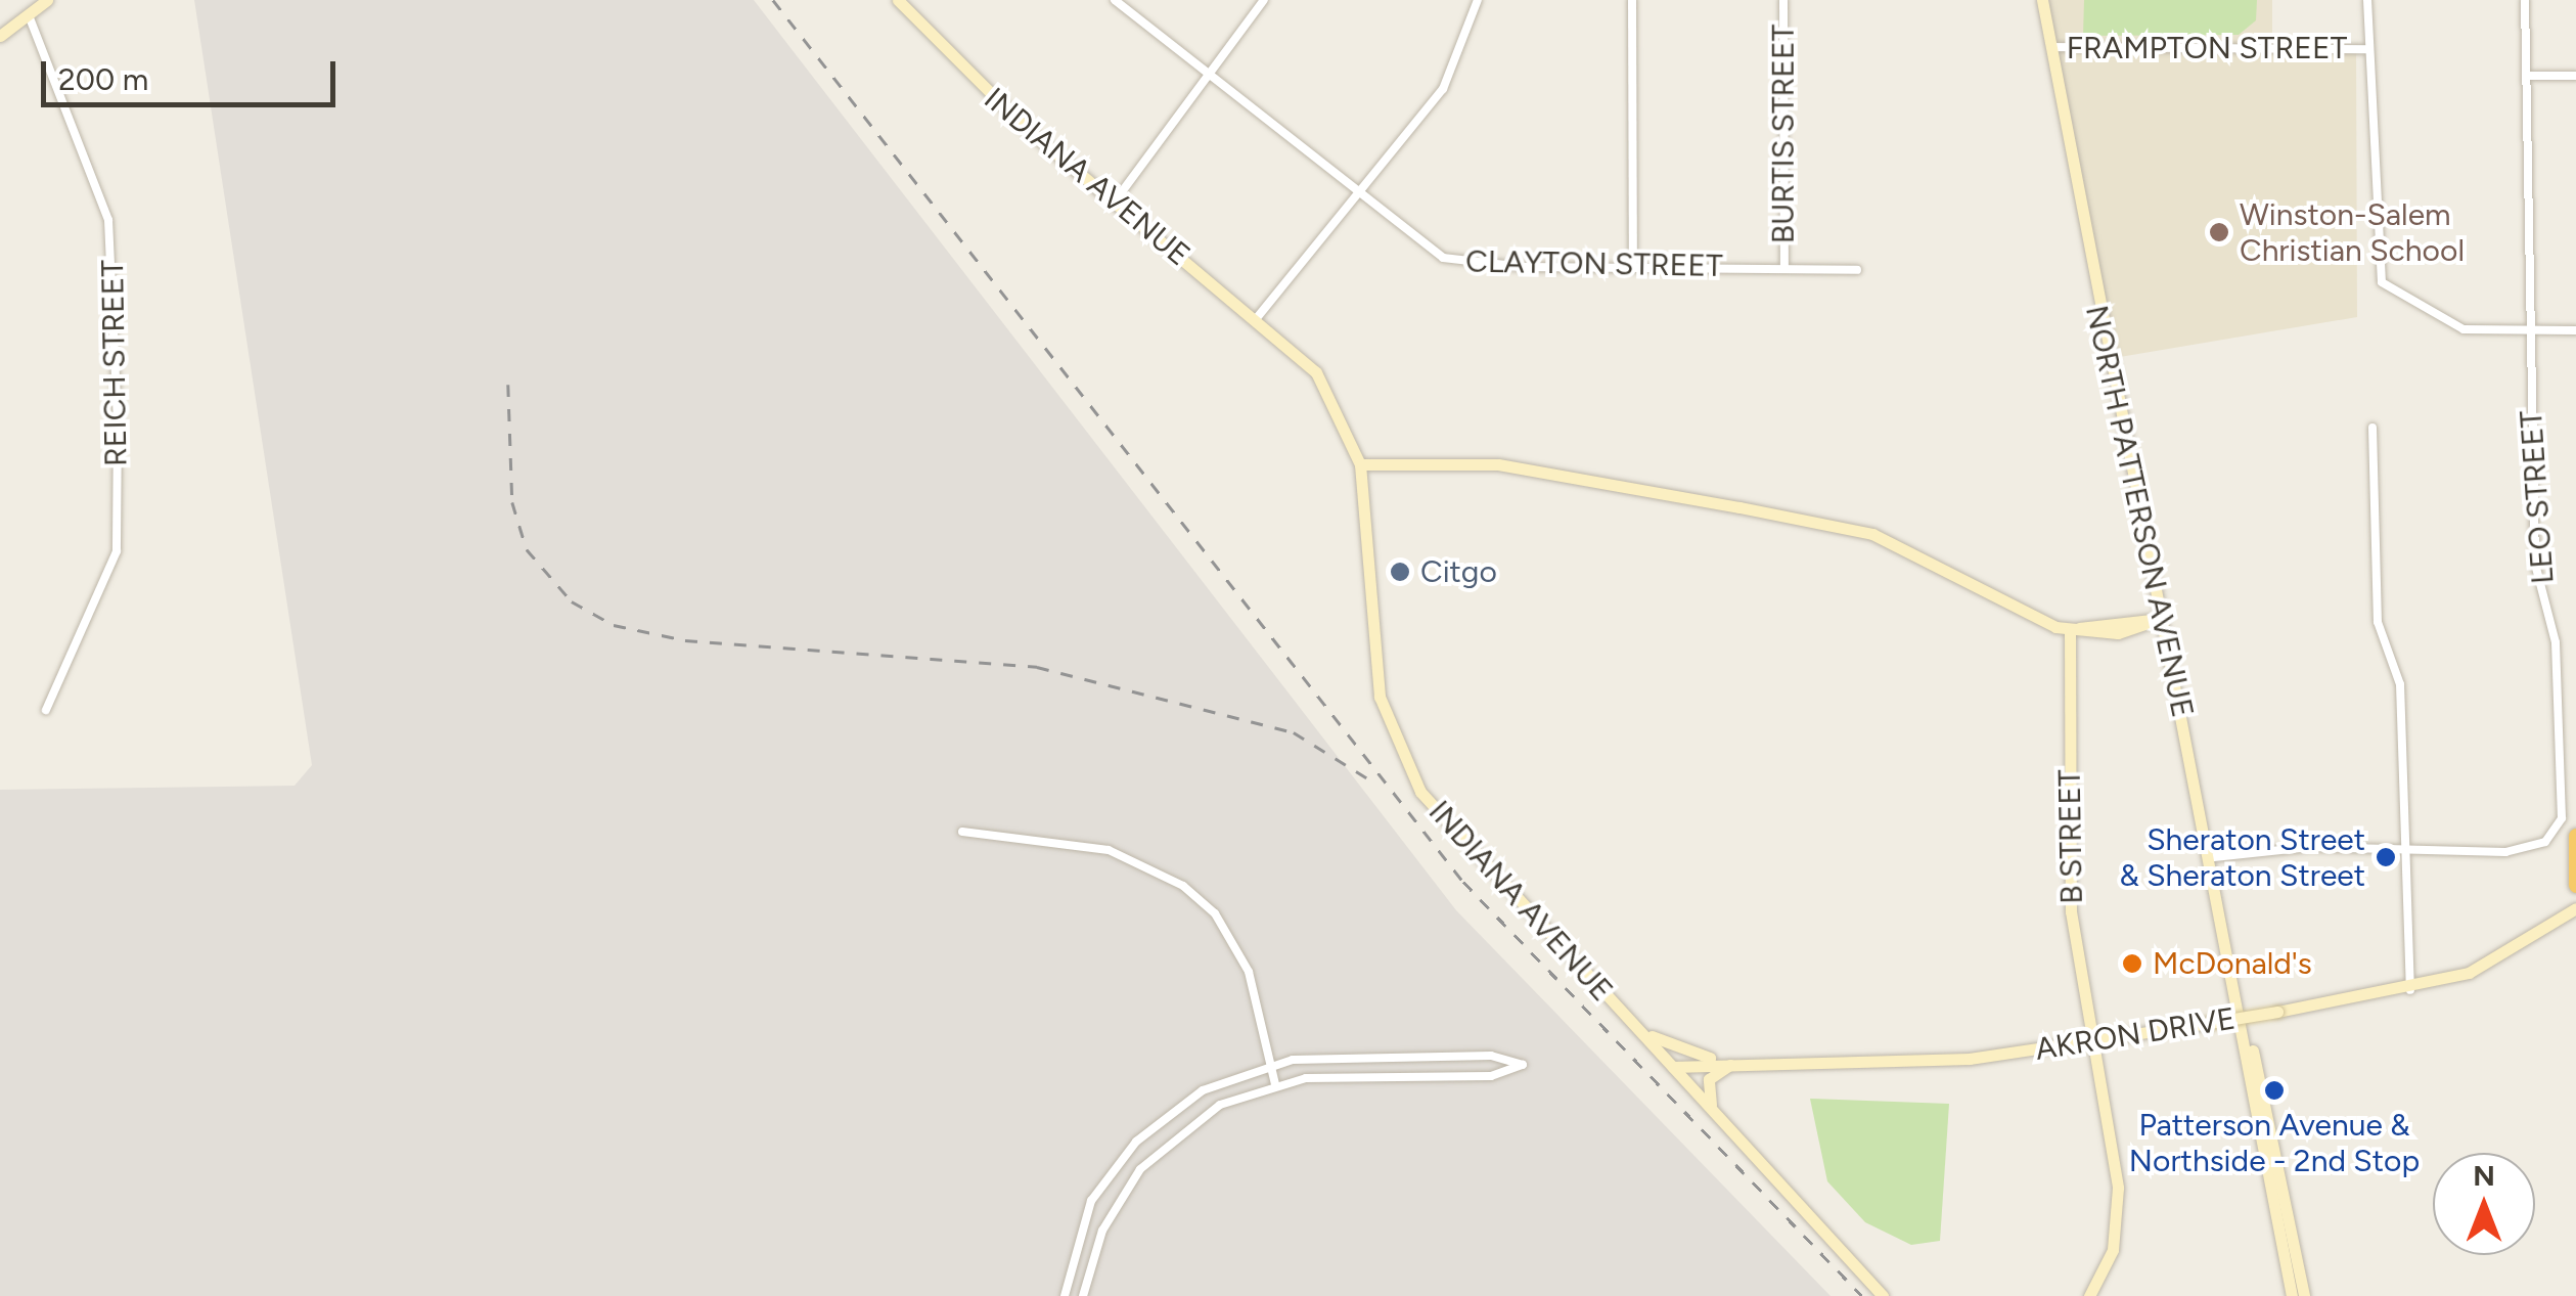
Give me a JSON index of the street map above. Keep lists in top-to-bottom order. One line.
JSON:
{"streets":{"main road":["INDIANA AVENUE","NORTH PATTERSON AVENUE","B STREET","AKRON DRIVE"],"street":["FRAMPTON STREET","BURTIS STREET","CLAYTON STREET","REICH STREET","LEO STREET"]},"crossings":[["FRAMPTON STREET","NORTH PATTERSON AVENUE"],["BURTIS STREET","CLAYTON STREET"],["INDIANA AVENUE","AKRON DRIVE"],["LEO STREET","NORTH PATTERSON AVENUE"],["B STREET","AKRON DRIVE"]],"places":["Winston-Salem Christian School","Citgo","Sheraton Street & Sheraton Street","McDonald's","Patterson Avenue & Northside - 2nd Stop"],"scale_bar":"200 m","north":"top"}
